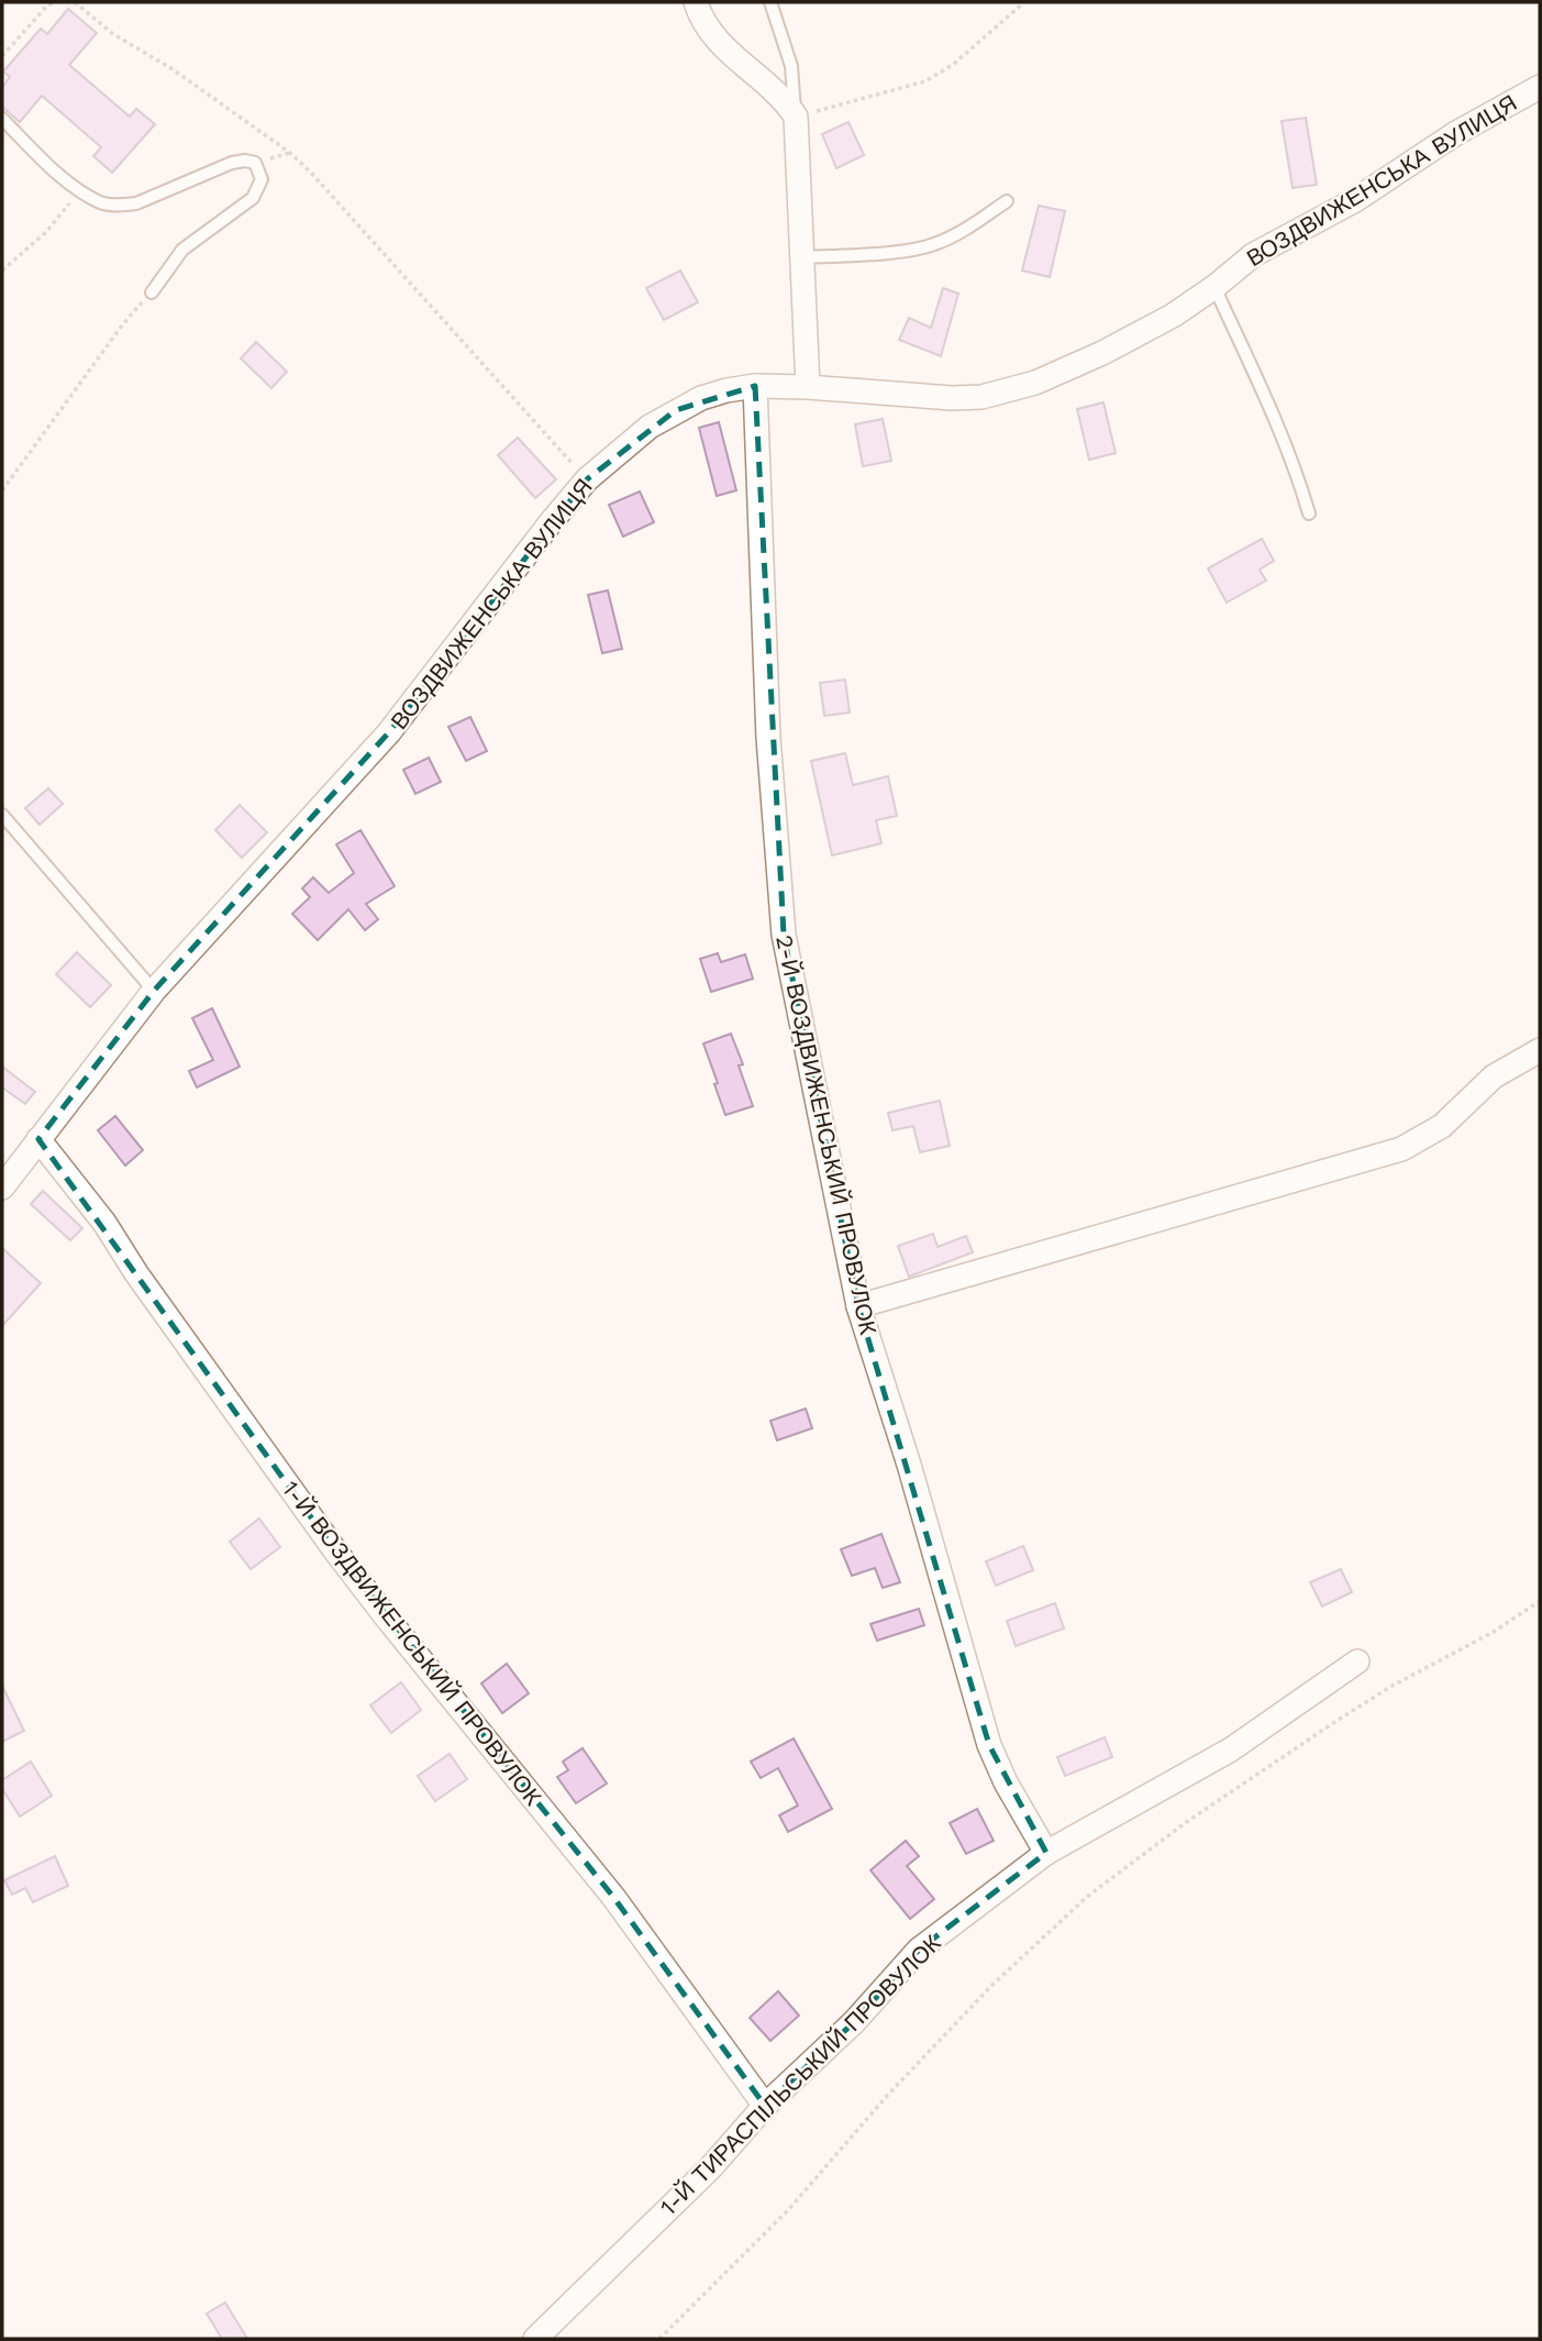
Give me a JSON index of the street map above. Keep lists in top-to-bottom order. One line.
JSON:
{"streets":{"street":["ВОЗДВИЖЕНСЬКА ВУЛИЦЯ","2-Й ВОЗДВИЖЕНСЬКИЙ ПРОВУЛОК","1-Й ВОЗДВИЖЕНСЬКИЙ ПРОВУЛОК","1-Й ТИРАСПІЛЬСЬКИЙ ПРОВУЛОК"]},"crossings":[["ВОЗДВИЖЕНСЬКА ВУЛИЦЯ","2-Й ВОЗДВИЖЕНСЬКИЙ ПРОВУЛОК"],["ВОЗДВИЖЕНСЬКА ВУЛИЦЯ","1-Й ВОЗДВИЖЕНСЬКИЙ ПРОВУЛОК"],["2-Й ВОЗДВИЖЕНСЬКИЙ ПРОВУЛОК","1-Й ТИРАСПІЛЬСЬКИЙ ПРОВУЛОК"],["1-Й ВОЗДВИЖЕНСЬКИЙ ПРОВУЛОК","1-Й ТИРАСПІЛЬСЬКИЙ ПРОВУЛОК"]]}
